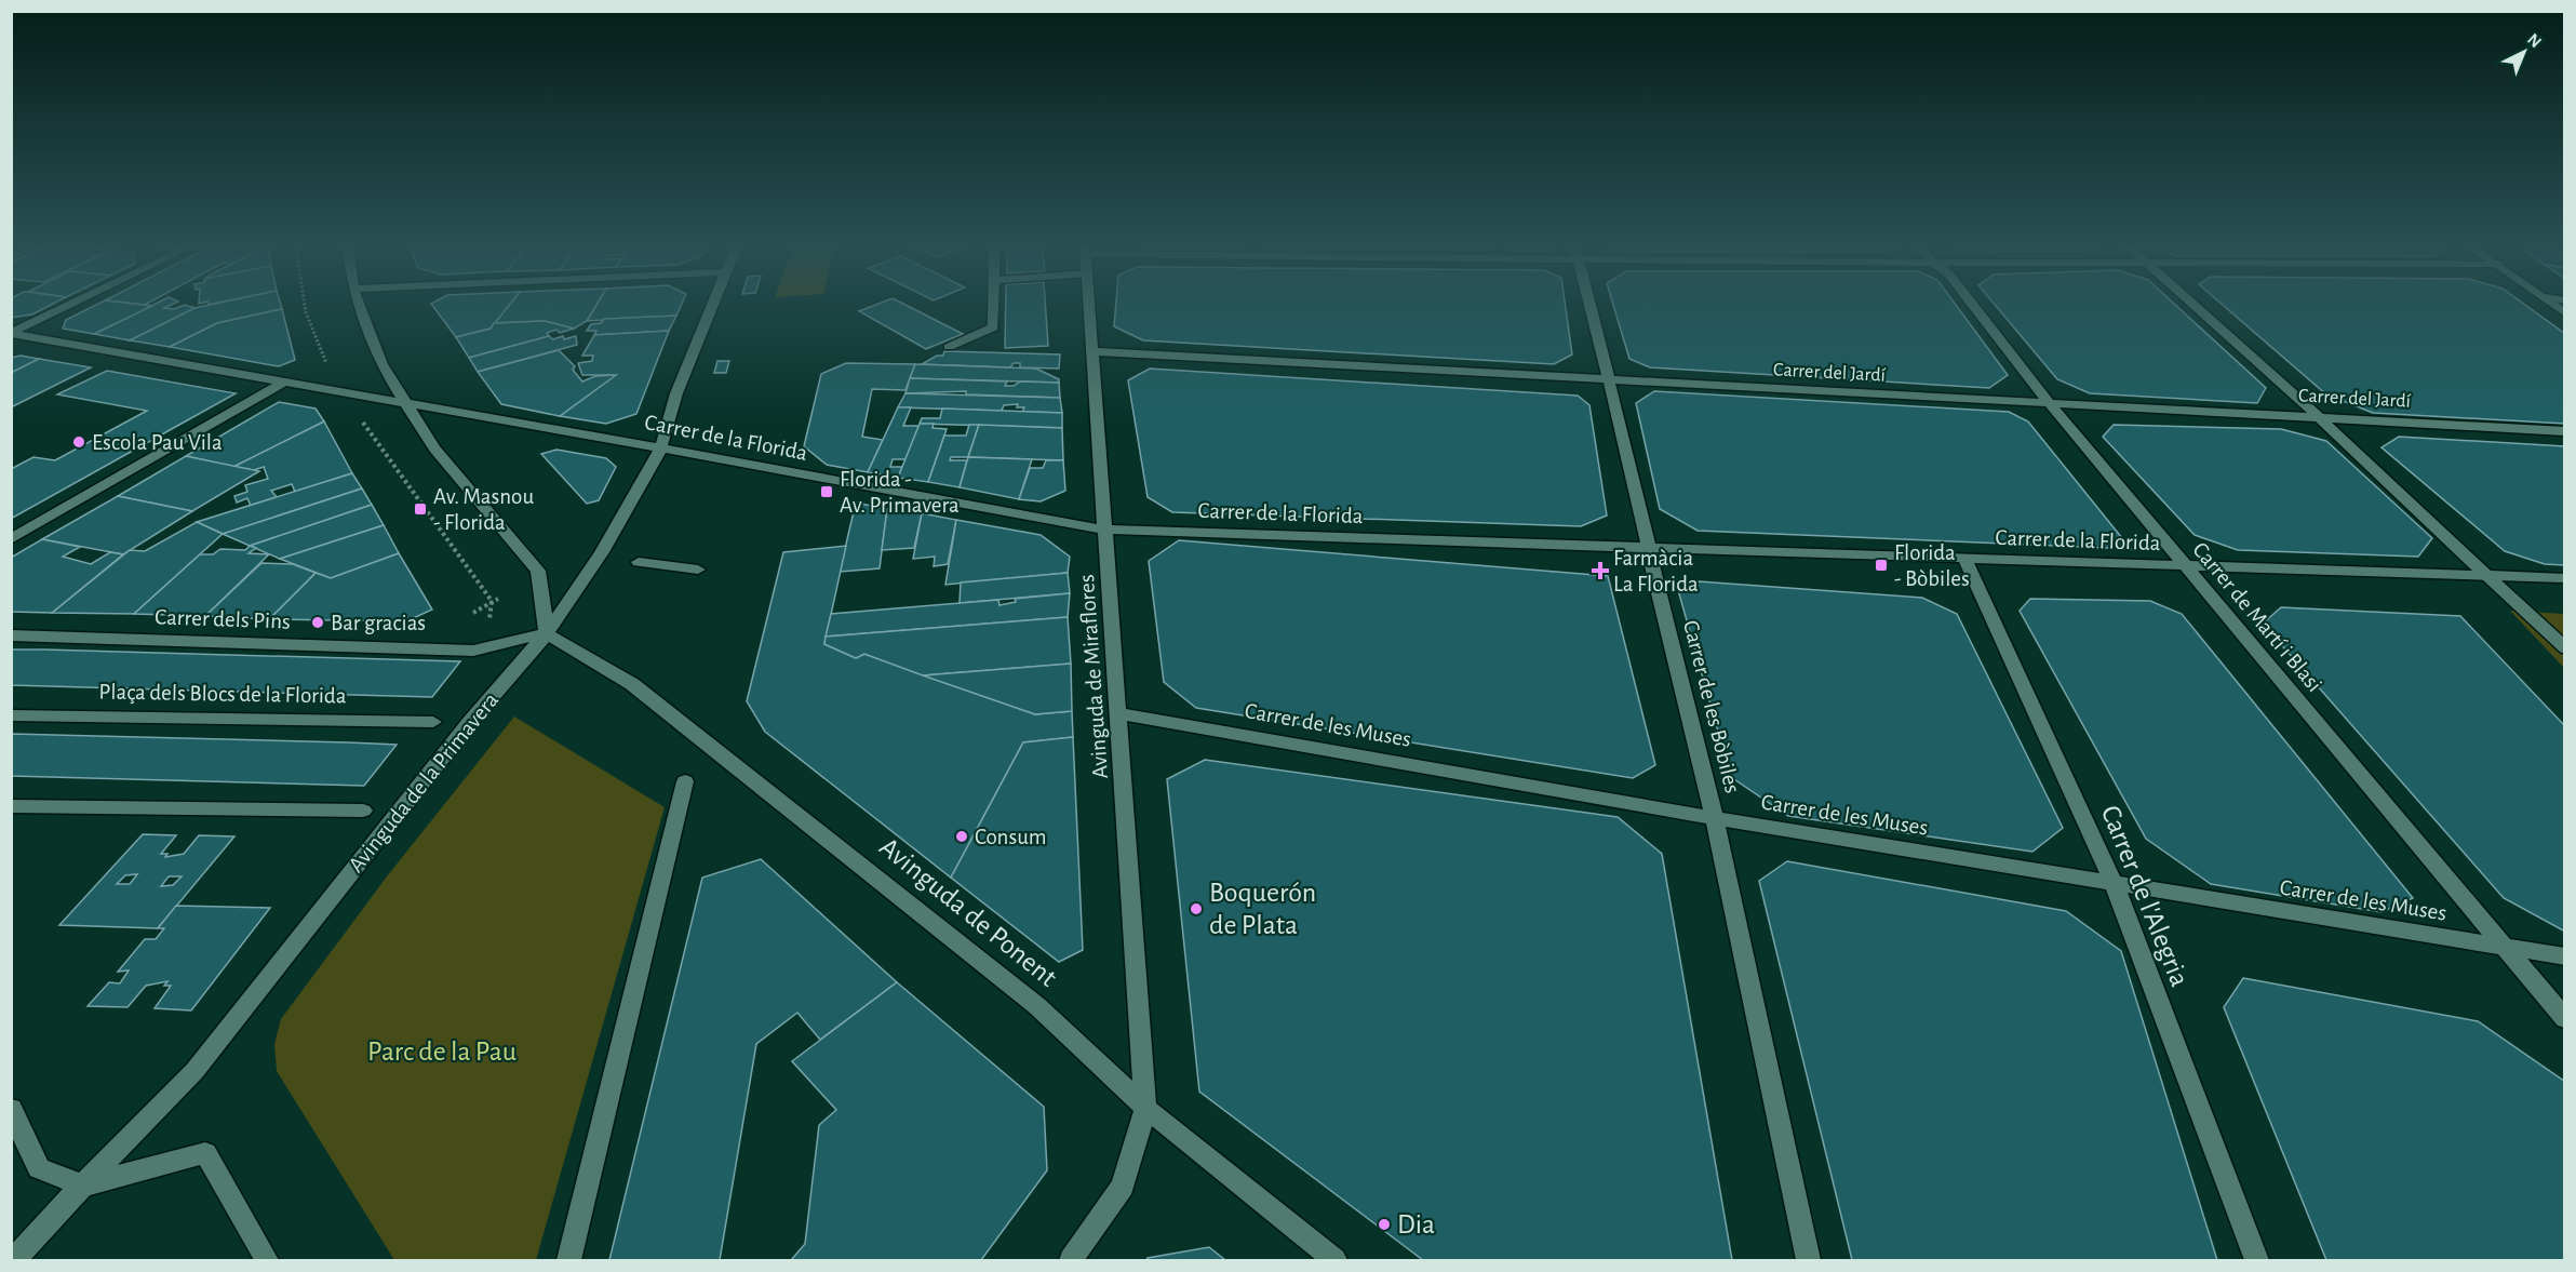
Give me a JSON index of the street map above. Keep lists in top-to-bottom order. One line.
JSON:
{"streets":{"street":["Carrer del Jardí","Carrer de la Florida","Carrer de Martí i Blasi","Carrer dels Pins","Avinguda de Miraflores","Plaça dels Blocs de la Florida","Carrer de les Bòbiles","Carrer de les Muses","Avinguda de la Primavera","Carrer de l'Alegria","Avinguda de Ponent"]},"crossings":[["Carrer del Jardí","Carrer de Martí i Blasi"],["Carrer del Jardí","Avinguda de Miraflores"],["Carrer del Jardí","Carrer de les Bòbiles"],["Carrer de la Florida","Carrer de Martí i Blasi"],["Carrer de la Florida","Avinguda de Miraflores"],["Carrer de la Florida","Carrer de les Bòbiles"],["Carrer de la Florida","Avinguda de la Primavera"],["Carrer de la Florida","Carrer de l'Alegria"],["Carrer de Martí i Blasi","Carrer de les Muses"],["Carrer dels Pins","Avinguda de la Primavera"],["Carrer dels Pins","Avinguda de Ponent"],["Avinguda de Miraflores","Carrer de les Muses"],["Avinguda de Miraflores","Avinguda de Ponent"],["Carrer de les Bòbiles","Carrer de les Muses"],["Carrer de les Muses","Carrer de l'Alegria"],["Avinguda de la Primavera","Avinguda de Ponent"]],"parks":["Parc de la Pau"],"places":{"other":["Escola Pau Vila","Bar gracias","Consum","Boquerón de Plata","Dia"],"transit":["Florida - Av. Primavera","Av. Masnou - Florida","Florida - Bòbiles"],"health":["Farmàcia La Florida"]},"north":"top right"}
